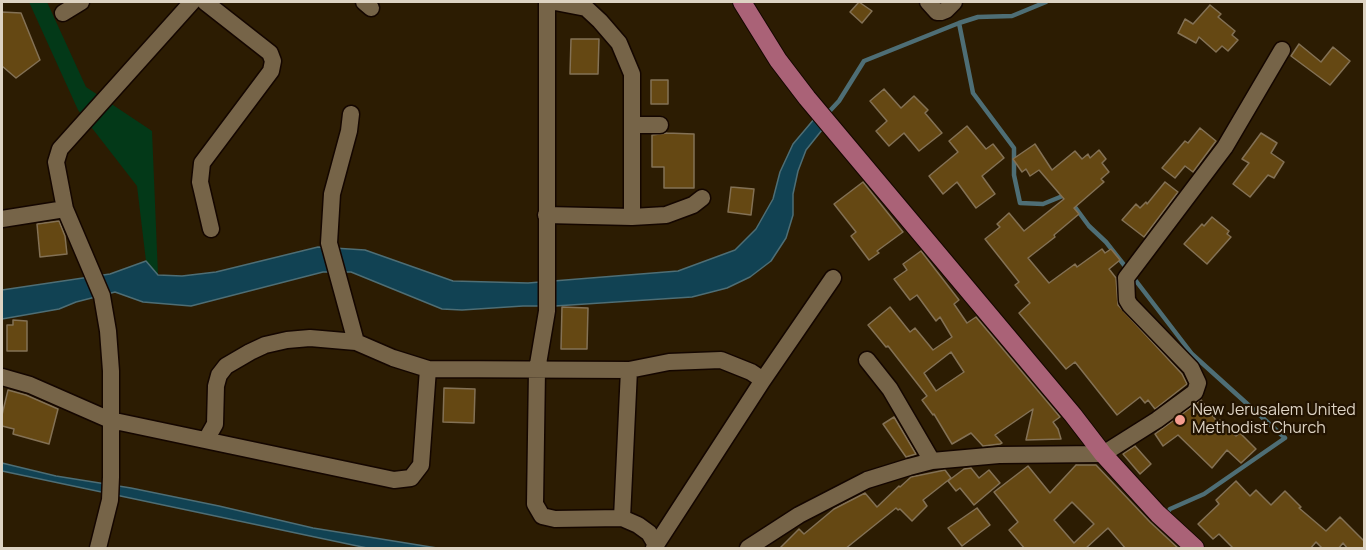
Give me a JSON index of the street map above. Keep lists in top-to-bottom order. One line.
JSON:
{"places":["New Jerusalem United Methodist Church"]}
